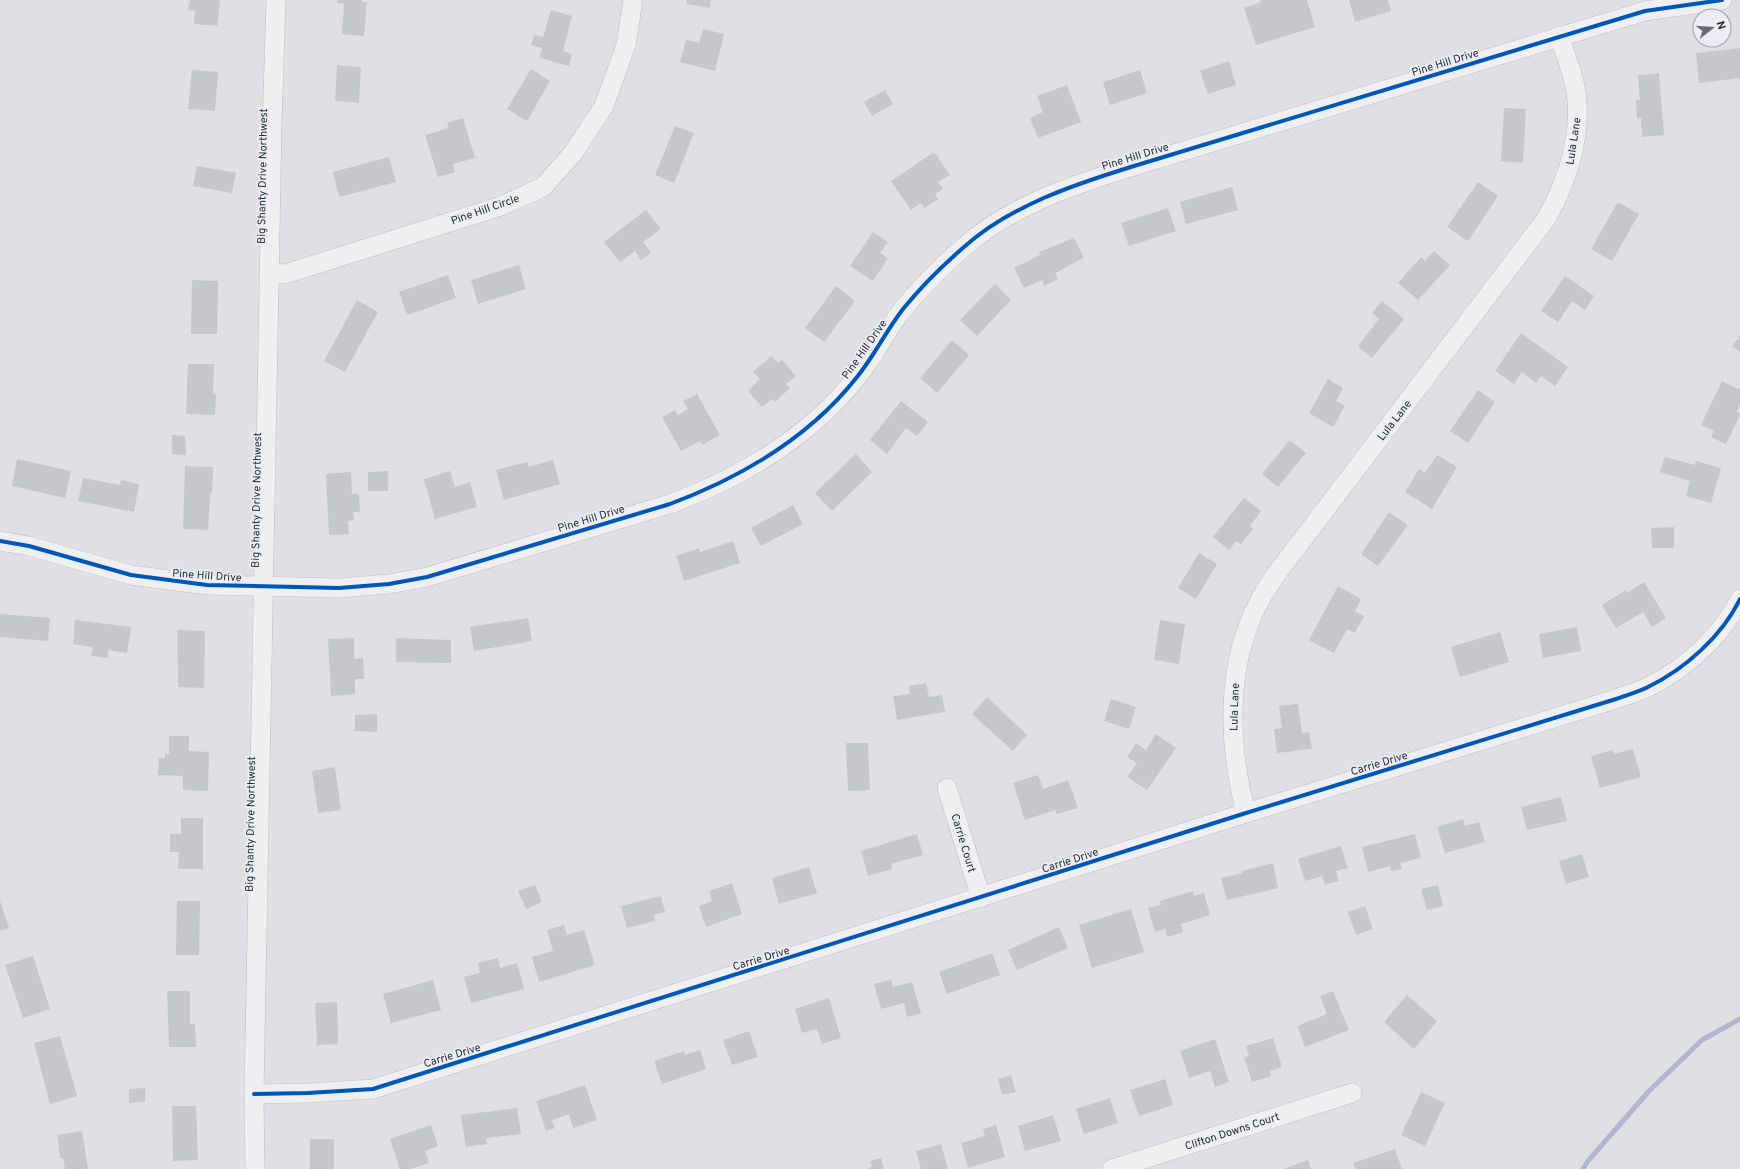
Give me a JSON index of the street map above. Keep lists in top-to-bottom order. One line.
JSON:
{"streets":{"street":["Pine Hill Drive","Lula Lane","Big Shanty Drive Northwest","Pine Hill Circle","Carrie Drive","Carrie Court","Clifton Downs Court"]},"crossings":[["Pine Hill Drive","Lula Lane"],["Pine Hill Drive","Big Shanty Drive Northwest"],["Lula Lane","Carrie Drive"],["Big Shanty Drive Northwest","Pine Hill Circle"],["Big Shanty Drive Northwest","Carrie Drive"],["Carrie Drive","Carrie Court"]],"north":"right"}
